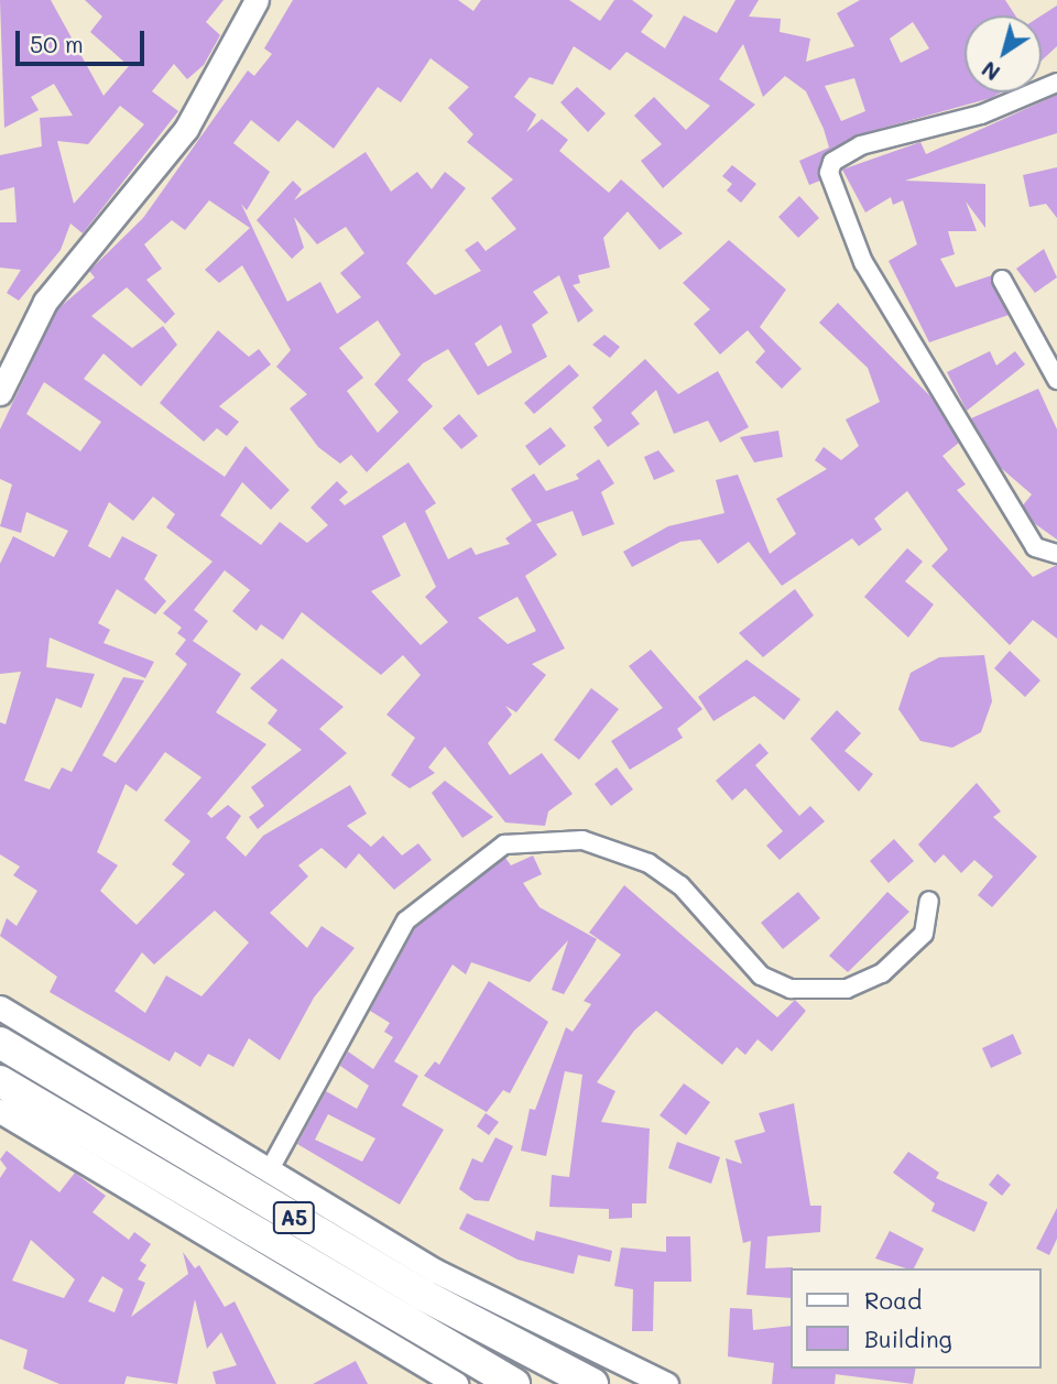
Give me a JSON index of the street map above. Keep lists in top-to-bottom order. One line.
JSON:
{"streets":{"highway":["A5"]},"legend":["Road","Building"],"scale_bar":"50 m","north":"bottom left"}
